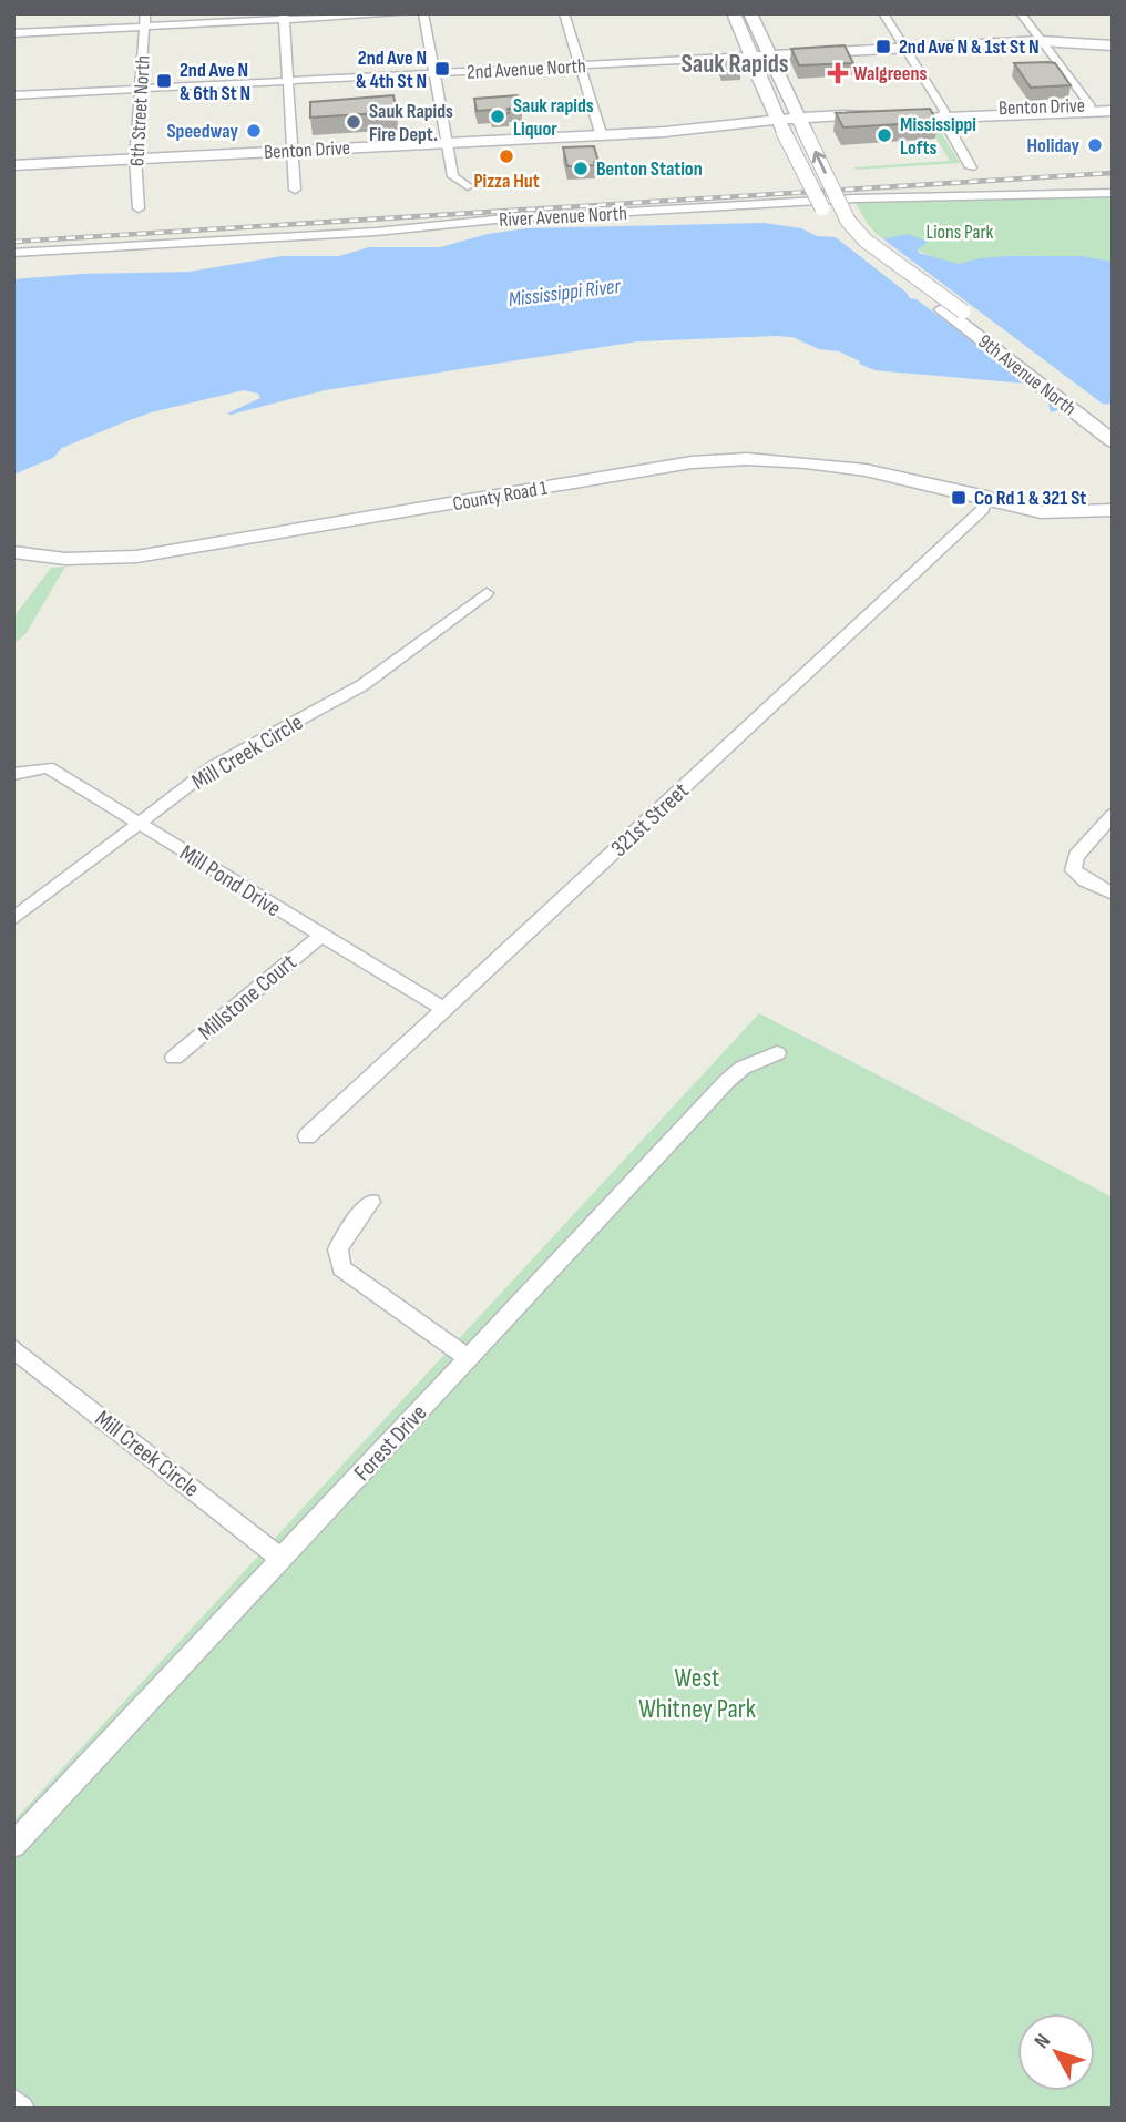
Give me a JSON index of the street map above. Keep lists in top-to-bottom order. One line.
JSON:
{"streets":{"main road":["2nd Avenue North","Benton Drive","9th Avenue North","County Road 1"],"street":["6th Street North","River Avenue North","Mill Creek Circle","321st Street","Mill Pond Drive","Millstone Court","Forest Drive"]},"crossings":[["2nd Avenue North","6th Street North"],["2nd Avenue North","9th Avenue North"],["Benton Drive","6th Street North"],["Benton Drive","9th Avenue North"],["County Road 1","321st Street"],["Mill Creek Circle","Mill Pond Drive"],["Mill Creek Circle","Forest Drive"],["321st Street","Mill Pond Drive"],["Mill Pond Drive","Millstone Court"]],"districts":["Sauk Rapids"],"water":["Mississippi River"],"parks":["Lions Park","West Whitney Park"],"places":{"transit":["2nd Ave N & 1st St N","2nd Ave N & 4th St N","2nd Ave N & 6th St N","Co Rd 1 & 321 St"],"health":["Walgreens"],"other":["Sauk rapids Liquor","Sauk Rapids Fire Dept.","Speedway","Mississippi Lofts","Holiday","Pizza Hut","Benton Station"]},"north":"top left"}
